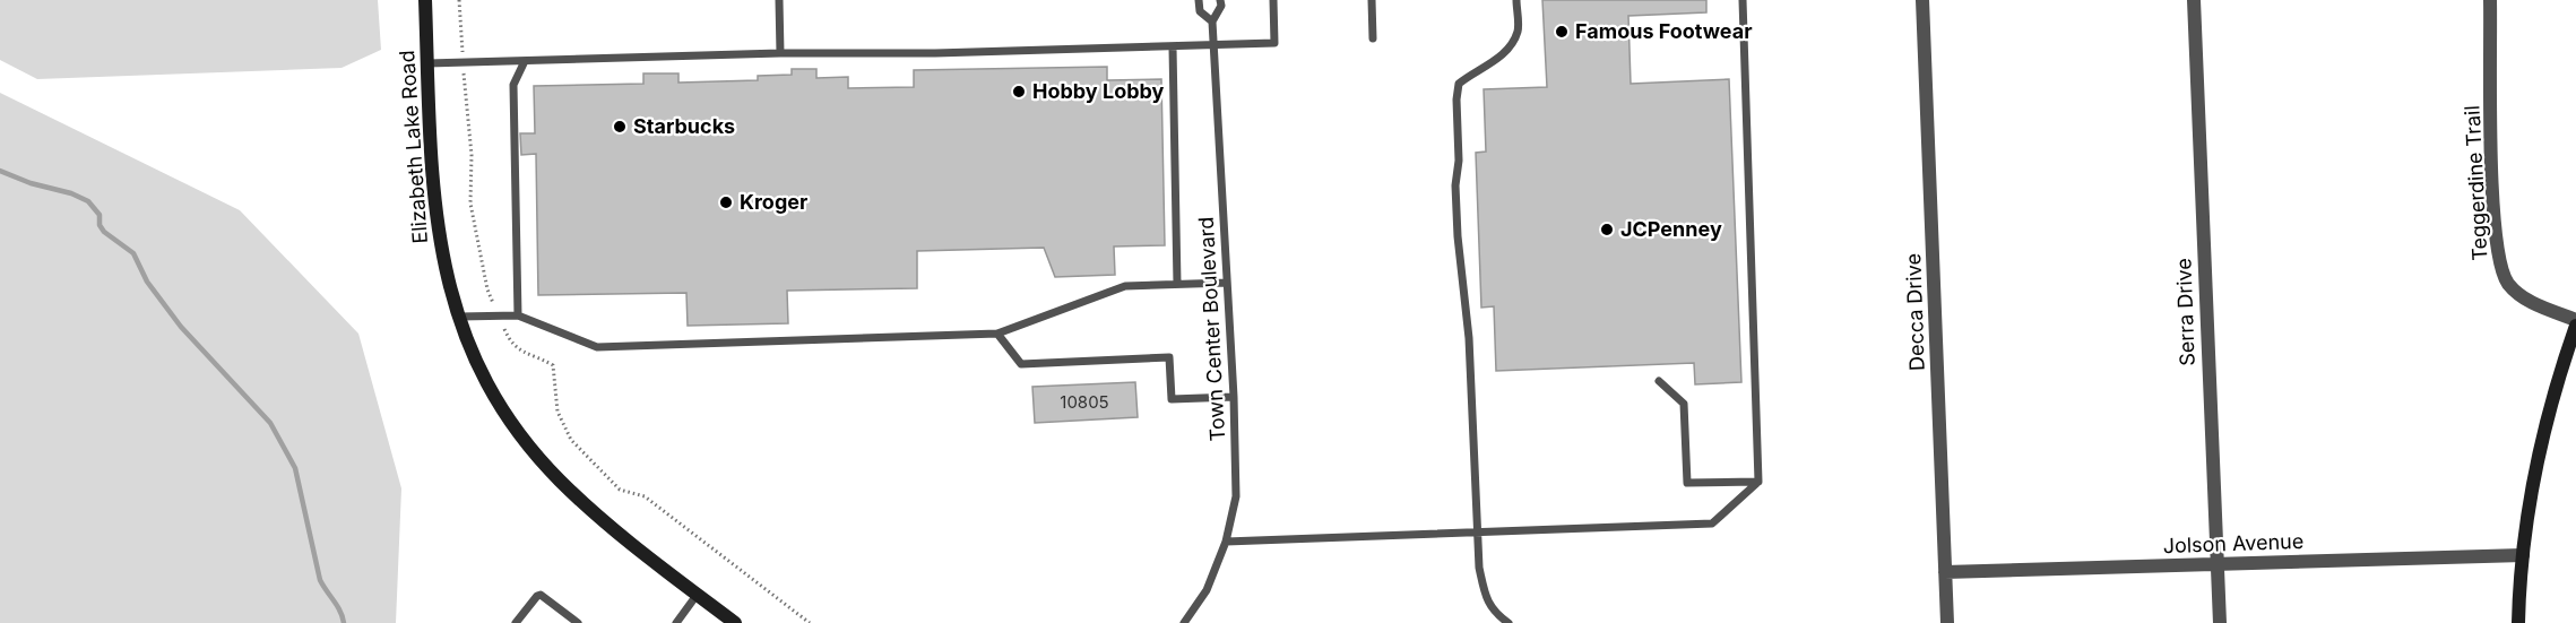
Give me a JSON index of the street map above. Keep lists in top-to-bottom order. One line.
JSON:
{"streets":{"street":["Elizabeth Lake Road","Teggerdine Trail","Decca Drive","Serra Drive","Jolson Avenue"],"lane":["Town Center Boulevard"]},"crossings":[["Decca Drive","Jolson Avenue"],["Serra Drive","Jolson Avenue"]],"places":["Famous Footwear","Hobby Lobby","Starbucks","Kroger","JCPenney"],"house_numbers":["10805"]}
